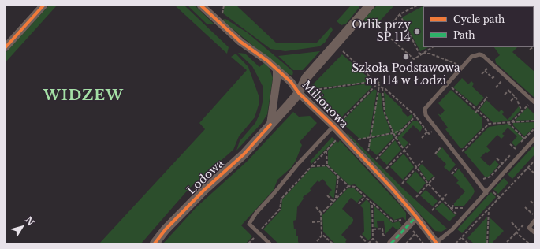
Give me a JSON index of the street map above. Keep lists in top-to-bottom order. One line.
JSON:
{"streets":{"street":["Milionowa","Lodowa"]},"crossings":[["Milionowa","Lodowa"]],"districts":["WIDZEW"],"places":["Orlik przy SP 114","Szkoła Podstawowa nr 114 w Łodzi"],"legend":["Cycle path","Path"],"north":"top right"}
